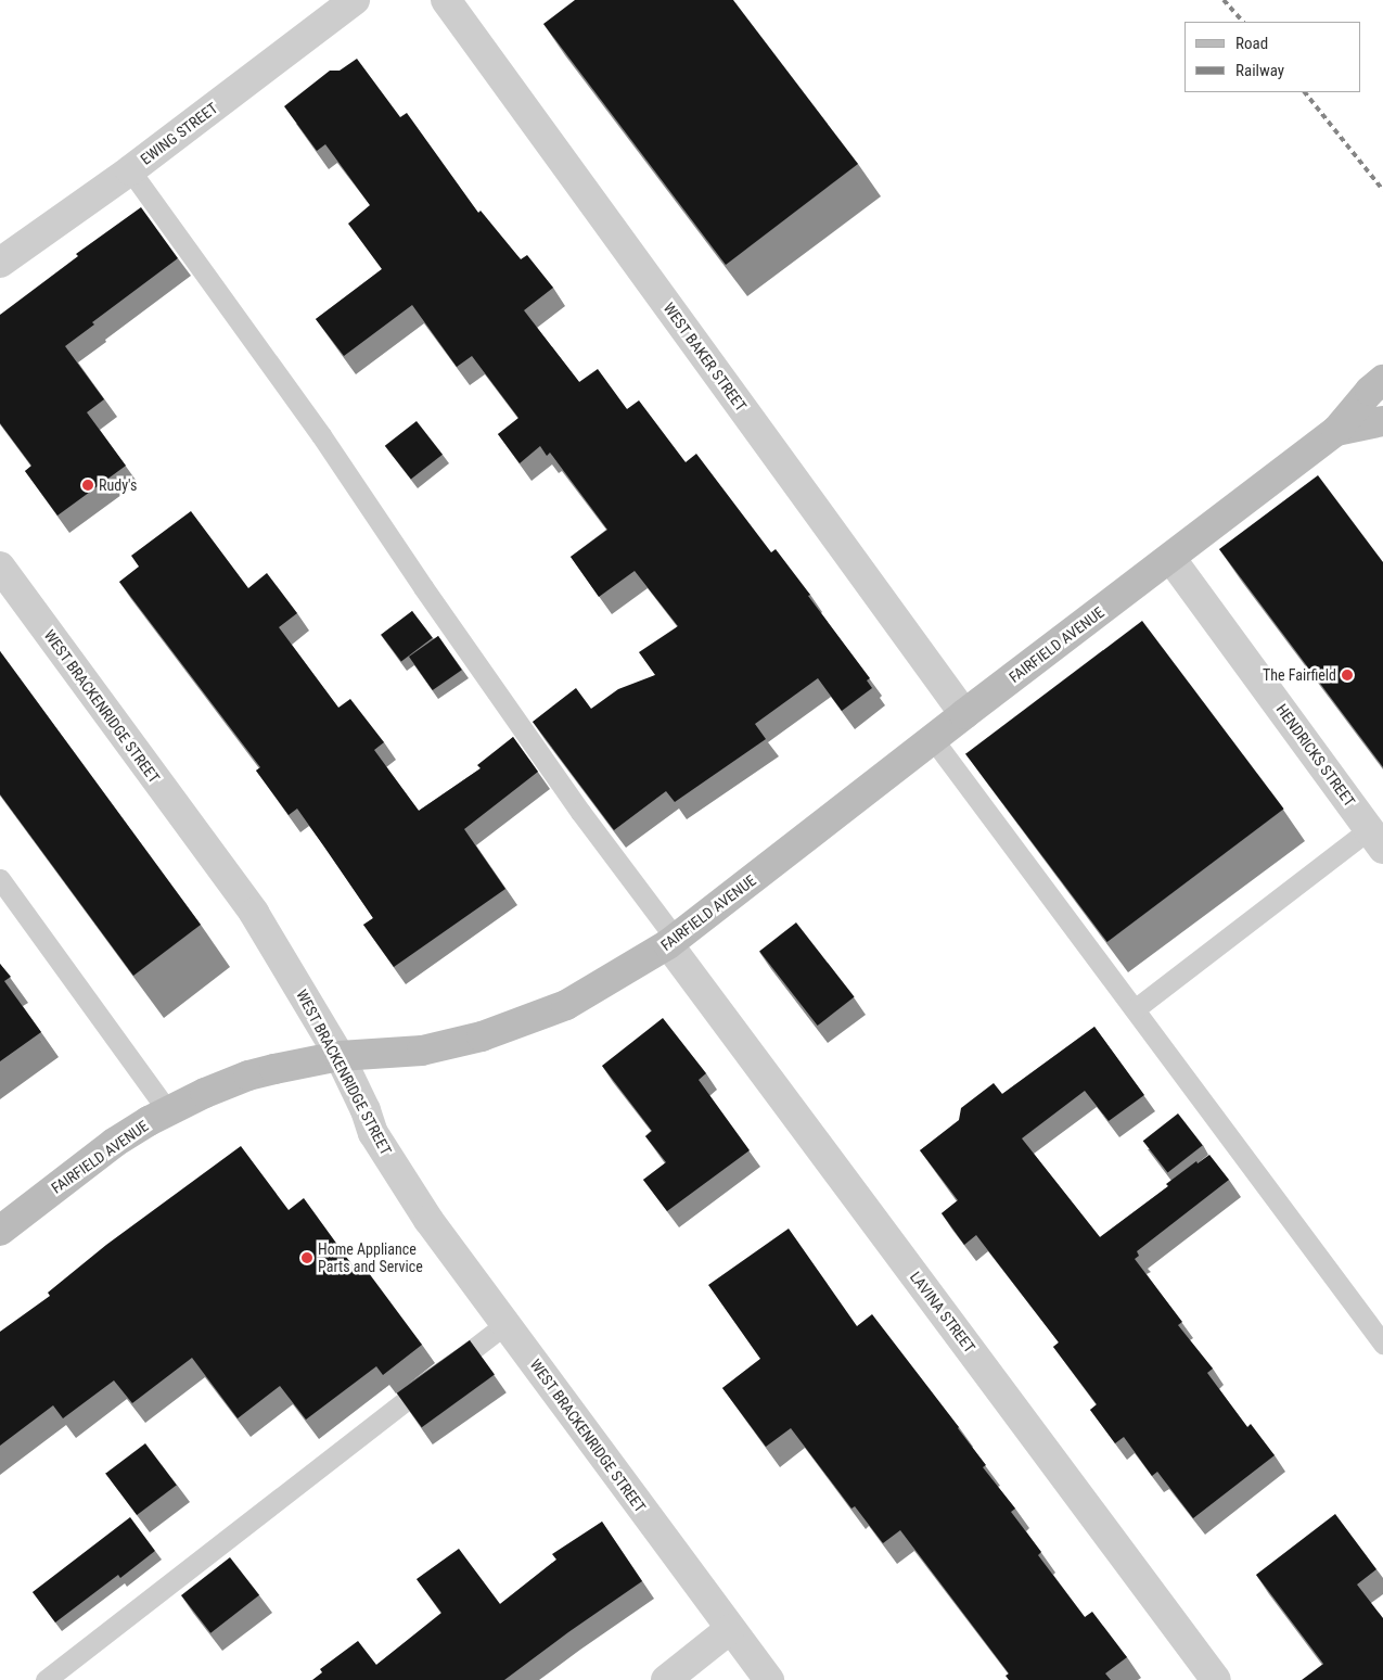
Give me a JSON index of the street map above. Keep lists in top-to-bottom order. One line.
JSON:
{"streets":{"main road":["FAIRFIELD AVENUE"],"street":["EWING STREET","WEST BAKER STREET","WEST BRACKENRIDGE STREET","HENDRICKS STREET","LAVINA STREET"]},"crossings":[["WEST BAKER STREET","FAIRFIELD AVENUE"],["FAIRFIELD AVENUE","WEST BRACKENRIDGE STREET"],["FAIRFIELD AVENUE","HENDRICKS STREET"],["FAIRFIELD AVENUE","LAVINA STREET"]],"places":["Rudy's","The Fairfield","Home Appliance Parts and Service"],"legend":["Road","Railway"]}
